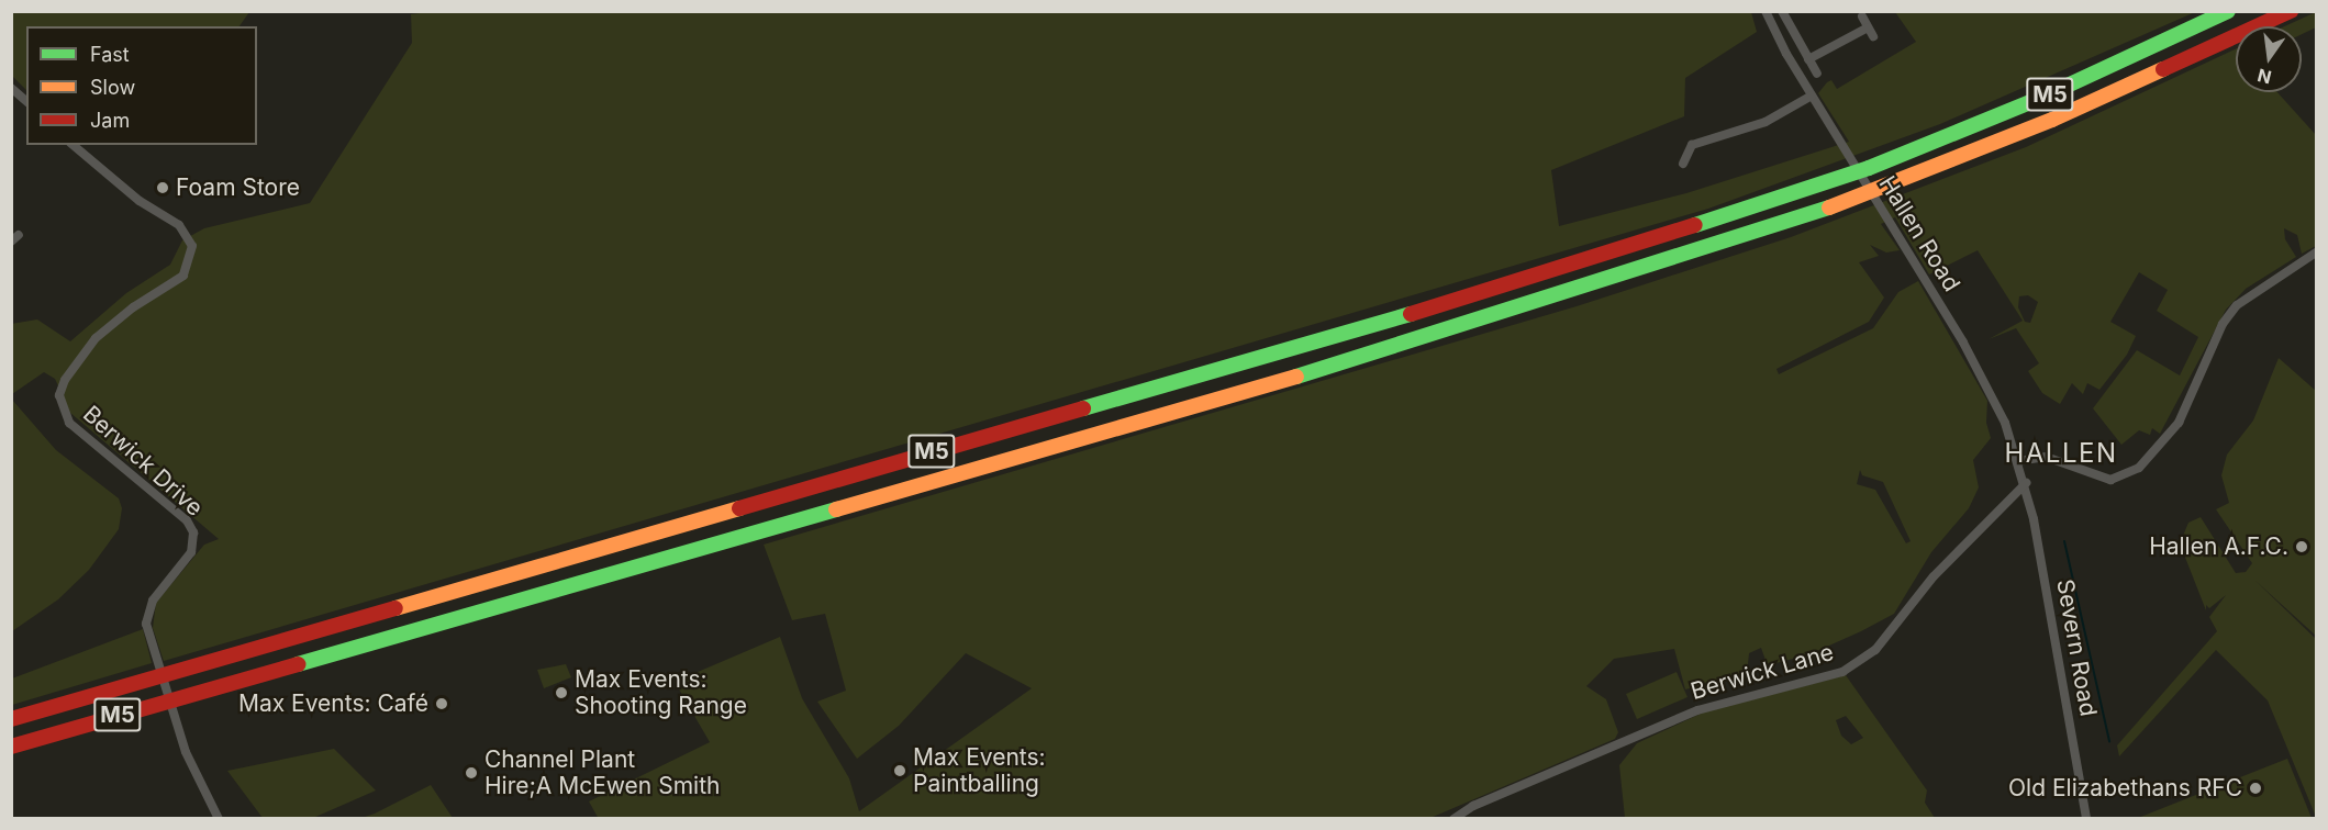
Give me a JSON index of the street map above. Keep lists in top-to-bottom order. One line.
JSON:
{"streets":{"highway":["M5"],"street":["Hallen Road","Berwick Drive","Severn Road","Berwick Lane"]},"crossings":[["Hallen Road","Severn Road"],["Hallen Road","Berwick Lane"],["Severn Road","Berwick Lane"]],"districts":["HALLEN"],"places":["Foam Store","Hallen A.F.C.","Max Events: Shooting Range","Max Events: Café","Max Events: Paintballing","Channel Plant Hire;A McEwen Smith","Old Elizabethans RFC"],"legend":["Fast","Slow","Jam"],"north":"bottom"}
